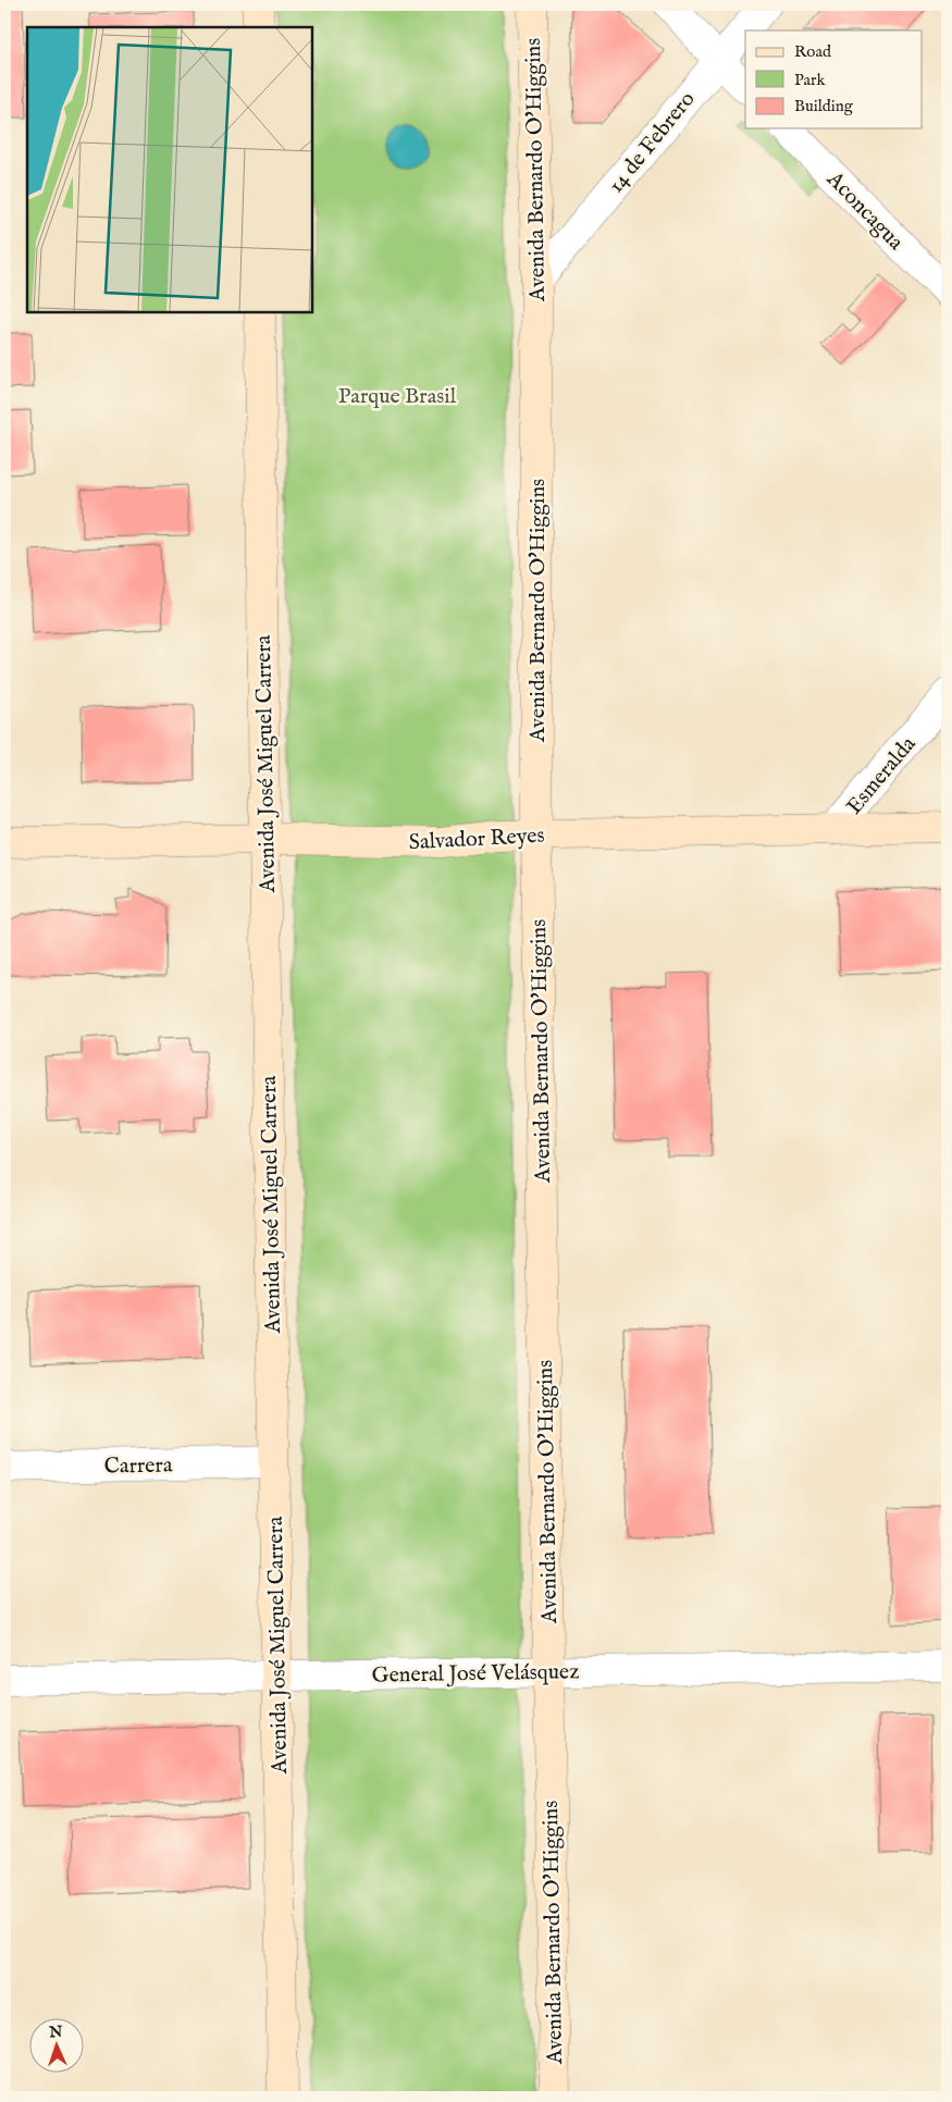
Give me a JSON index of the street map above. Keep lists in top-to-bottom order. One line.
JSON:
{"streets":{"main road":["Avenida Bernardo O'Higgins","Avenida José Miguel Carrera","Salvador Reyes"],"street":["14 de Febrero","Aconcagua","Esmeralda","Carrera","General José Velásquez"]},"crossings":[["14 de Febrero","Avenida Bernardo O'Higgins"],["Avenida Bernardo O'Higgins","Salvador Reyes"],["Avenida Bernardo O'Higgins","General José Velásquez"],["Avenida José Miguel Carrera","Salvador Reyes"],["Avenida José Miguel Carrera","Carrera"],["Avenida José Miguel Carrera","General José Velásquez"],["Esmeralda","Salvador Reyes"]],"parks":["Parque Brasil"],"legend":["Road","Park","Building"],"north":"top"}
